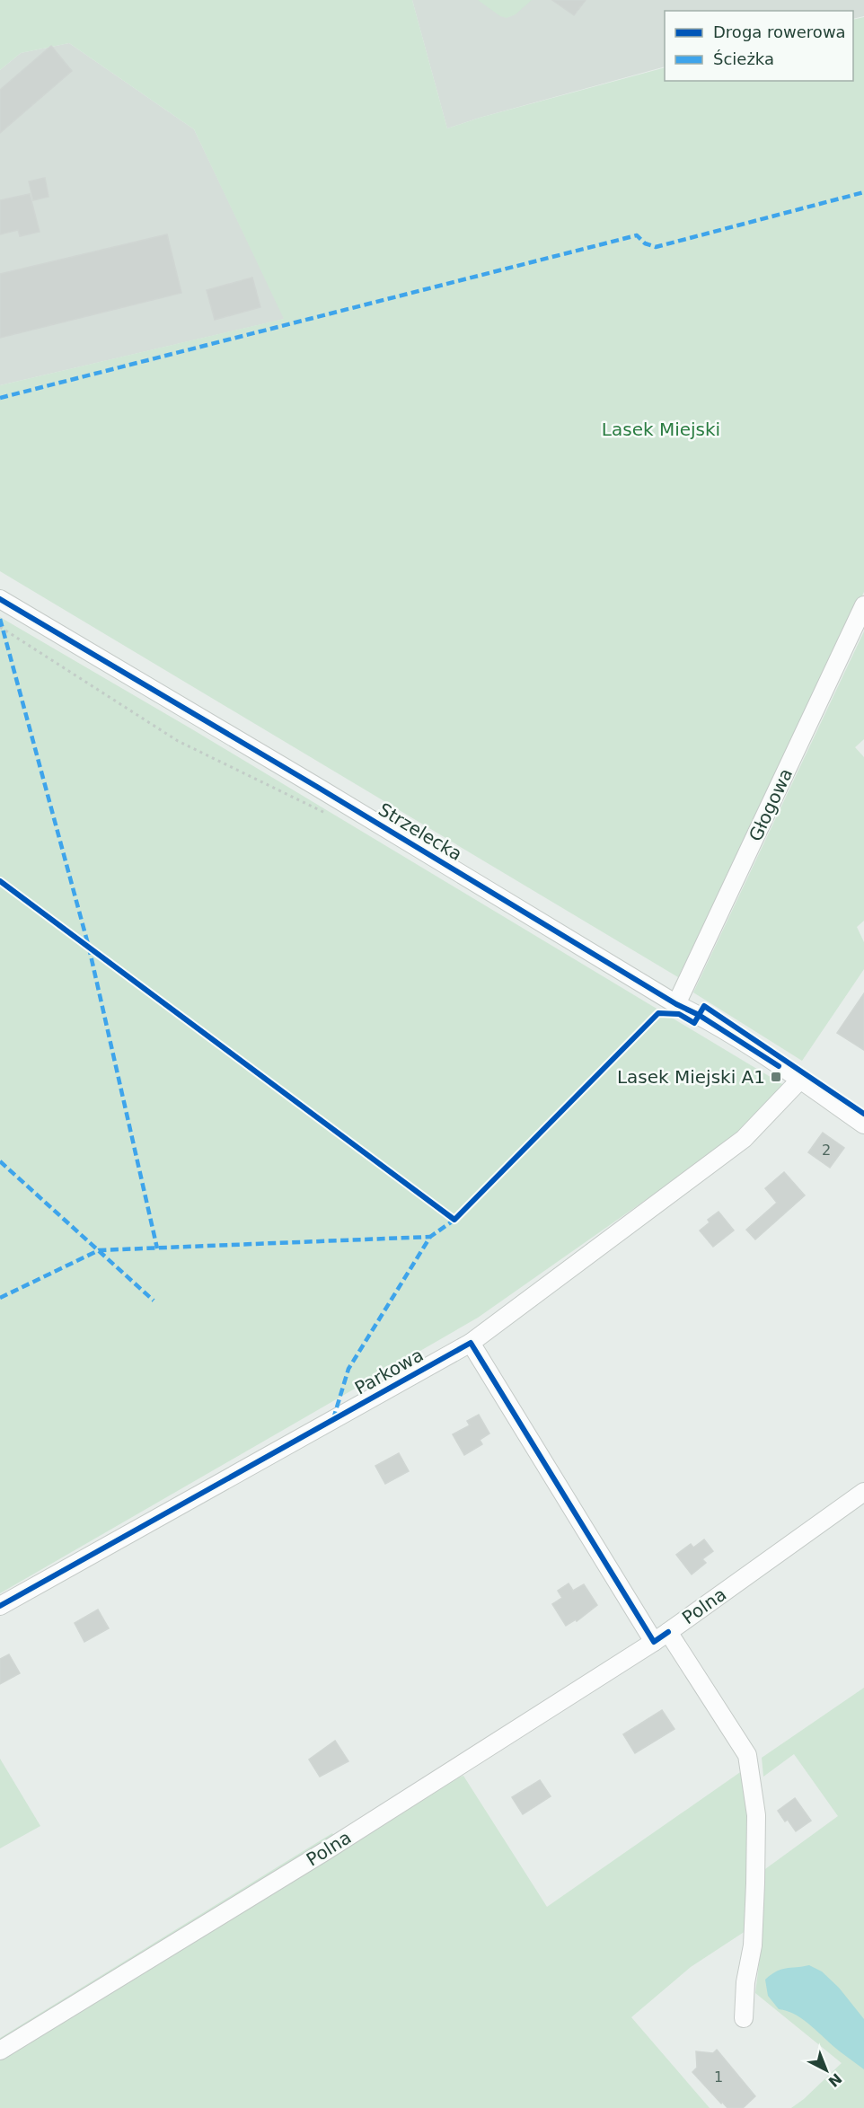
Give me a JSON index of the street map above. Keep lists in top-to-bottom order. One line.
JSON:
{"streets":{"street":["Głogowa","Strzelecka","Parkowa","Polna"]},"crossings":[["Głogowa","Strzelecka"],["Strzelecka","Parkowa"]],"parks":["Lasek Miejski"],"places":{"transit":["Lasek Miejski A1"]},"house_numbers":["2","1"],"legend":["Droga rowerowa","Ścieżka"],"north":"bottom right"}
